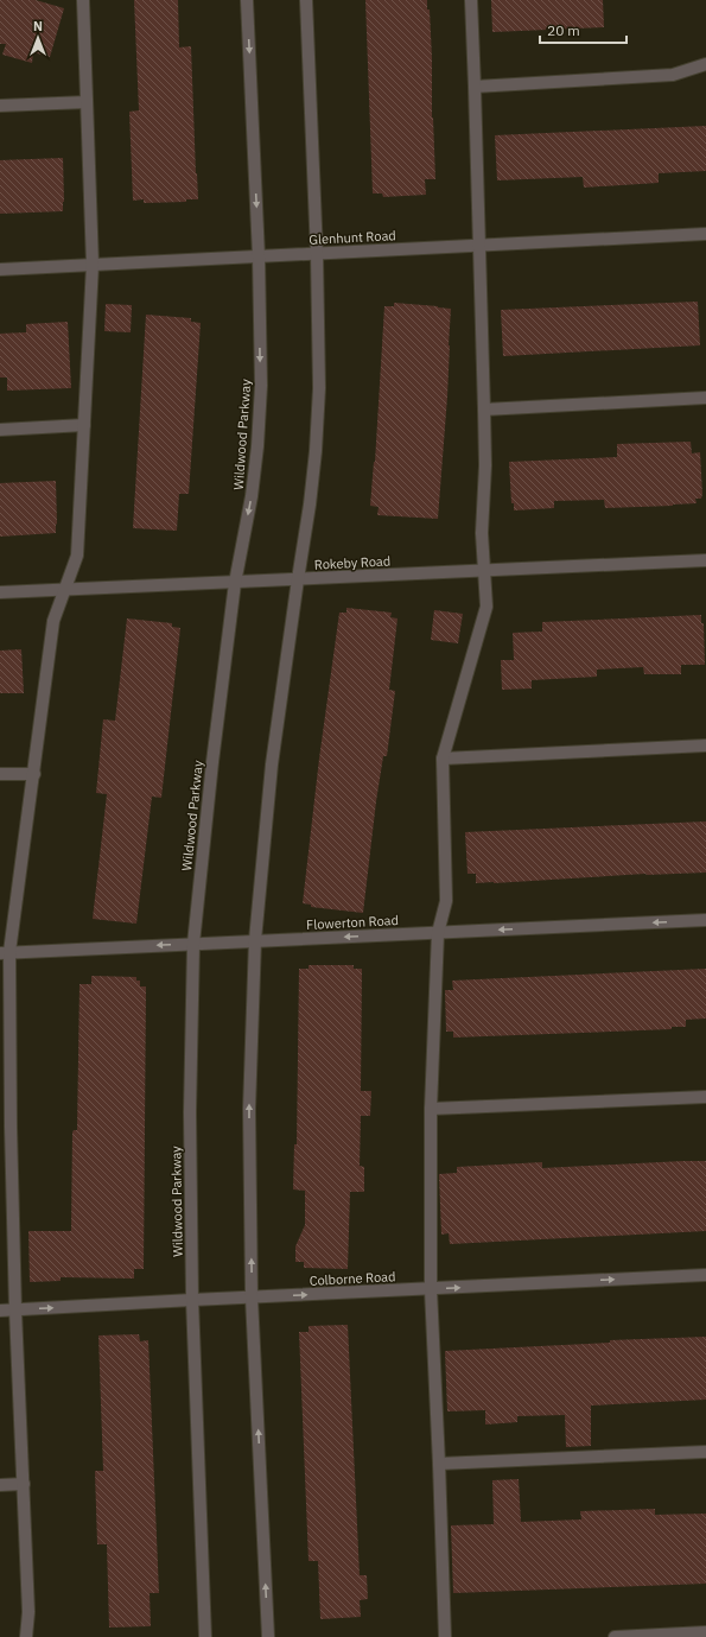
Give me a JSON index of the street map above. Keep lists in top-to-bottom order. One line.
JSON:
{"streets":{"street":["Glenhunt Road","Wildwood Parkway","Rokeby Road","Flowerton Road","Colborne Road"]},"crossings":[["Glenhunt Road","Wildwood Parkway"],["Wildwood Parkway","Rokeby Road"],["Wildwood Parkway","Flowerton Road"],["Wildwood Parkway","Colborne Road"]],"one_way":["Flowerton Road","Colborne Road"],"scale_bar":"20 m","north":"top"}
